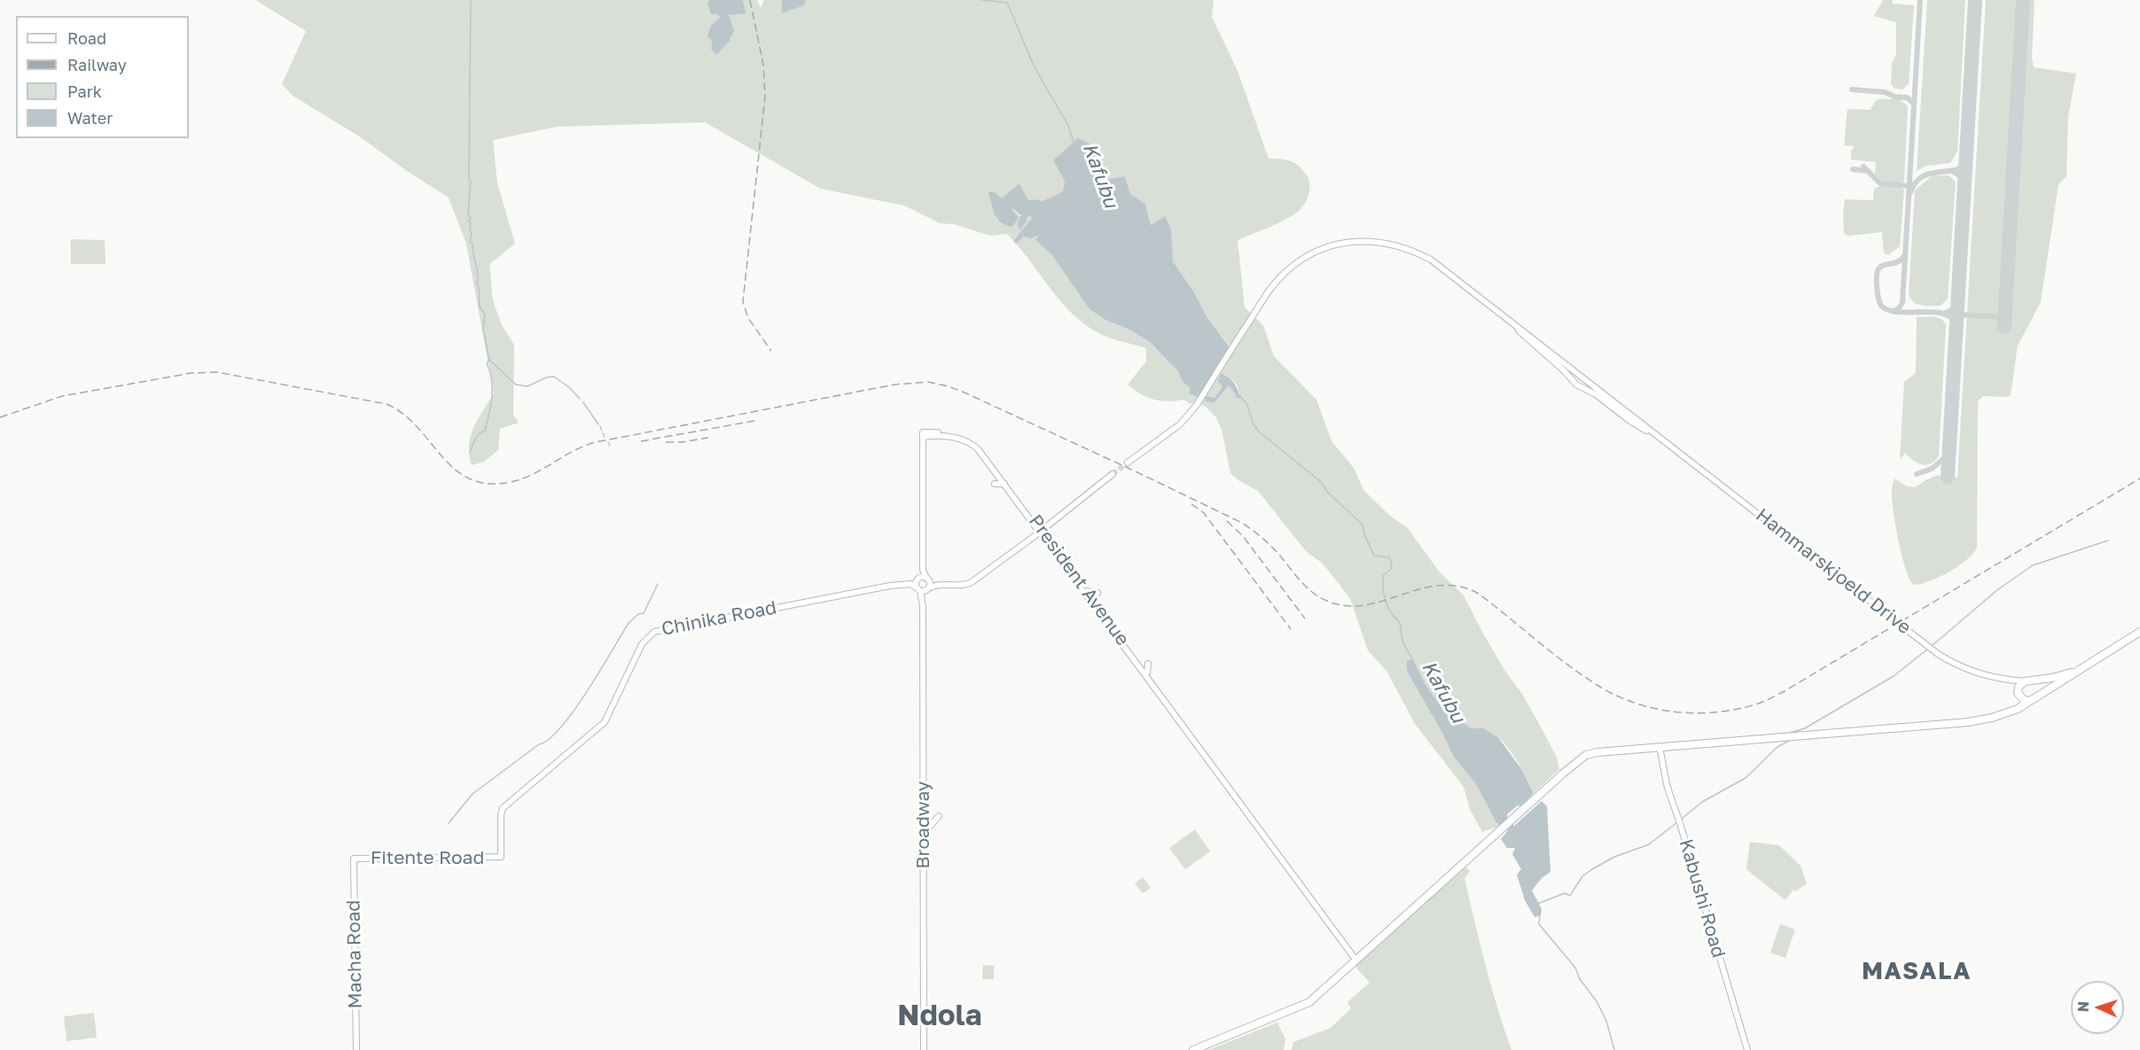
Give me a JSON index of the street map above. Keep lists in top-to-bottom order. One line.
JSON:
{"streets":{"main road":["Hammarskjoeld Drive","President Avenue","Chinika Road","Broadway","Fitente Road","Kabushi Road","Macha Road"]},"crossings":[["Chinika Road","Fitente Road"],["Fitente Road","Macha Road"]],"districts":["MASALA","Ndola"],"water":["Kafubu"],"legend":["Road","Railway","Park","Water"],"north":"left"}
